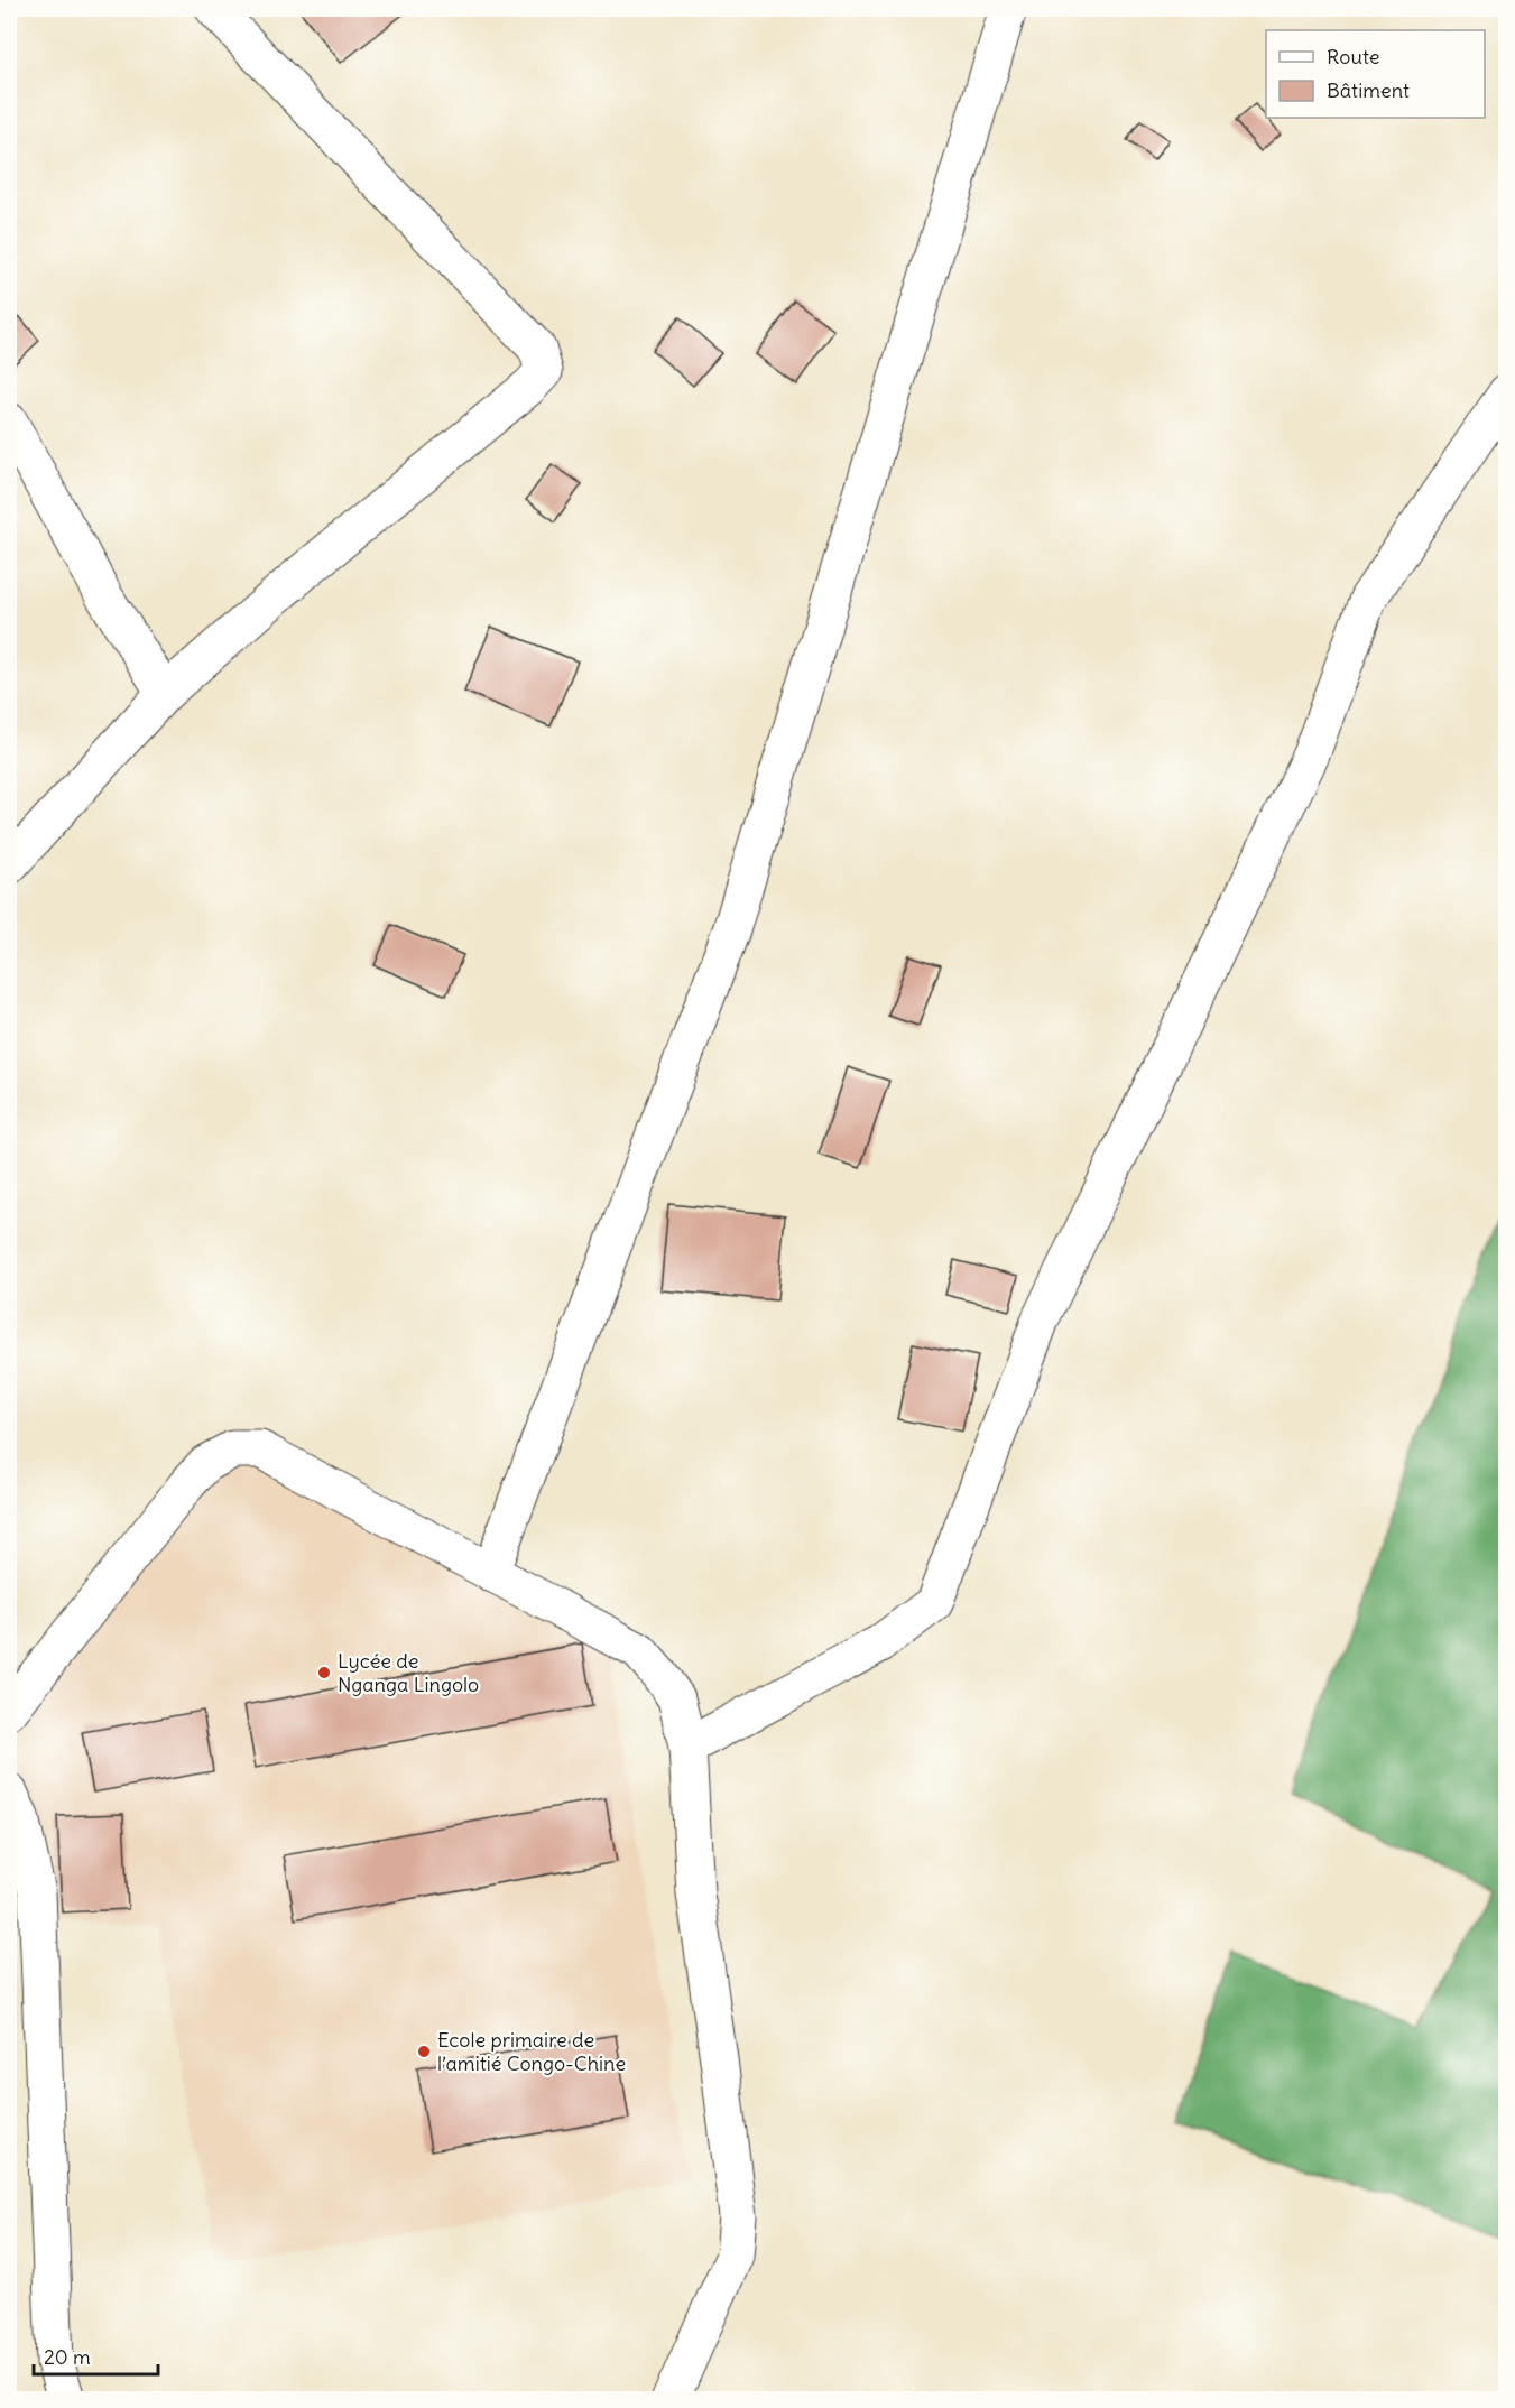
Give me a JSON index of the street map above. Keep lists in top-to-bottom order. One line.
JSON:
{"places":["Lycée de Nganga Lingolo","Ecole primaire de l’amitié Congo-Chine"],"legend":["Route","Bâtiment"],"scale_bar":"20 m"}
